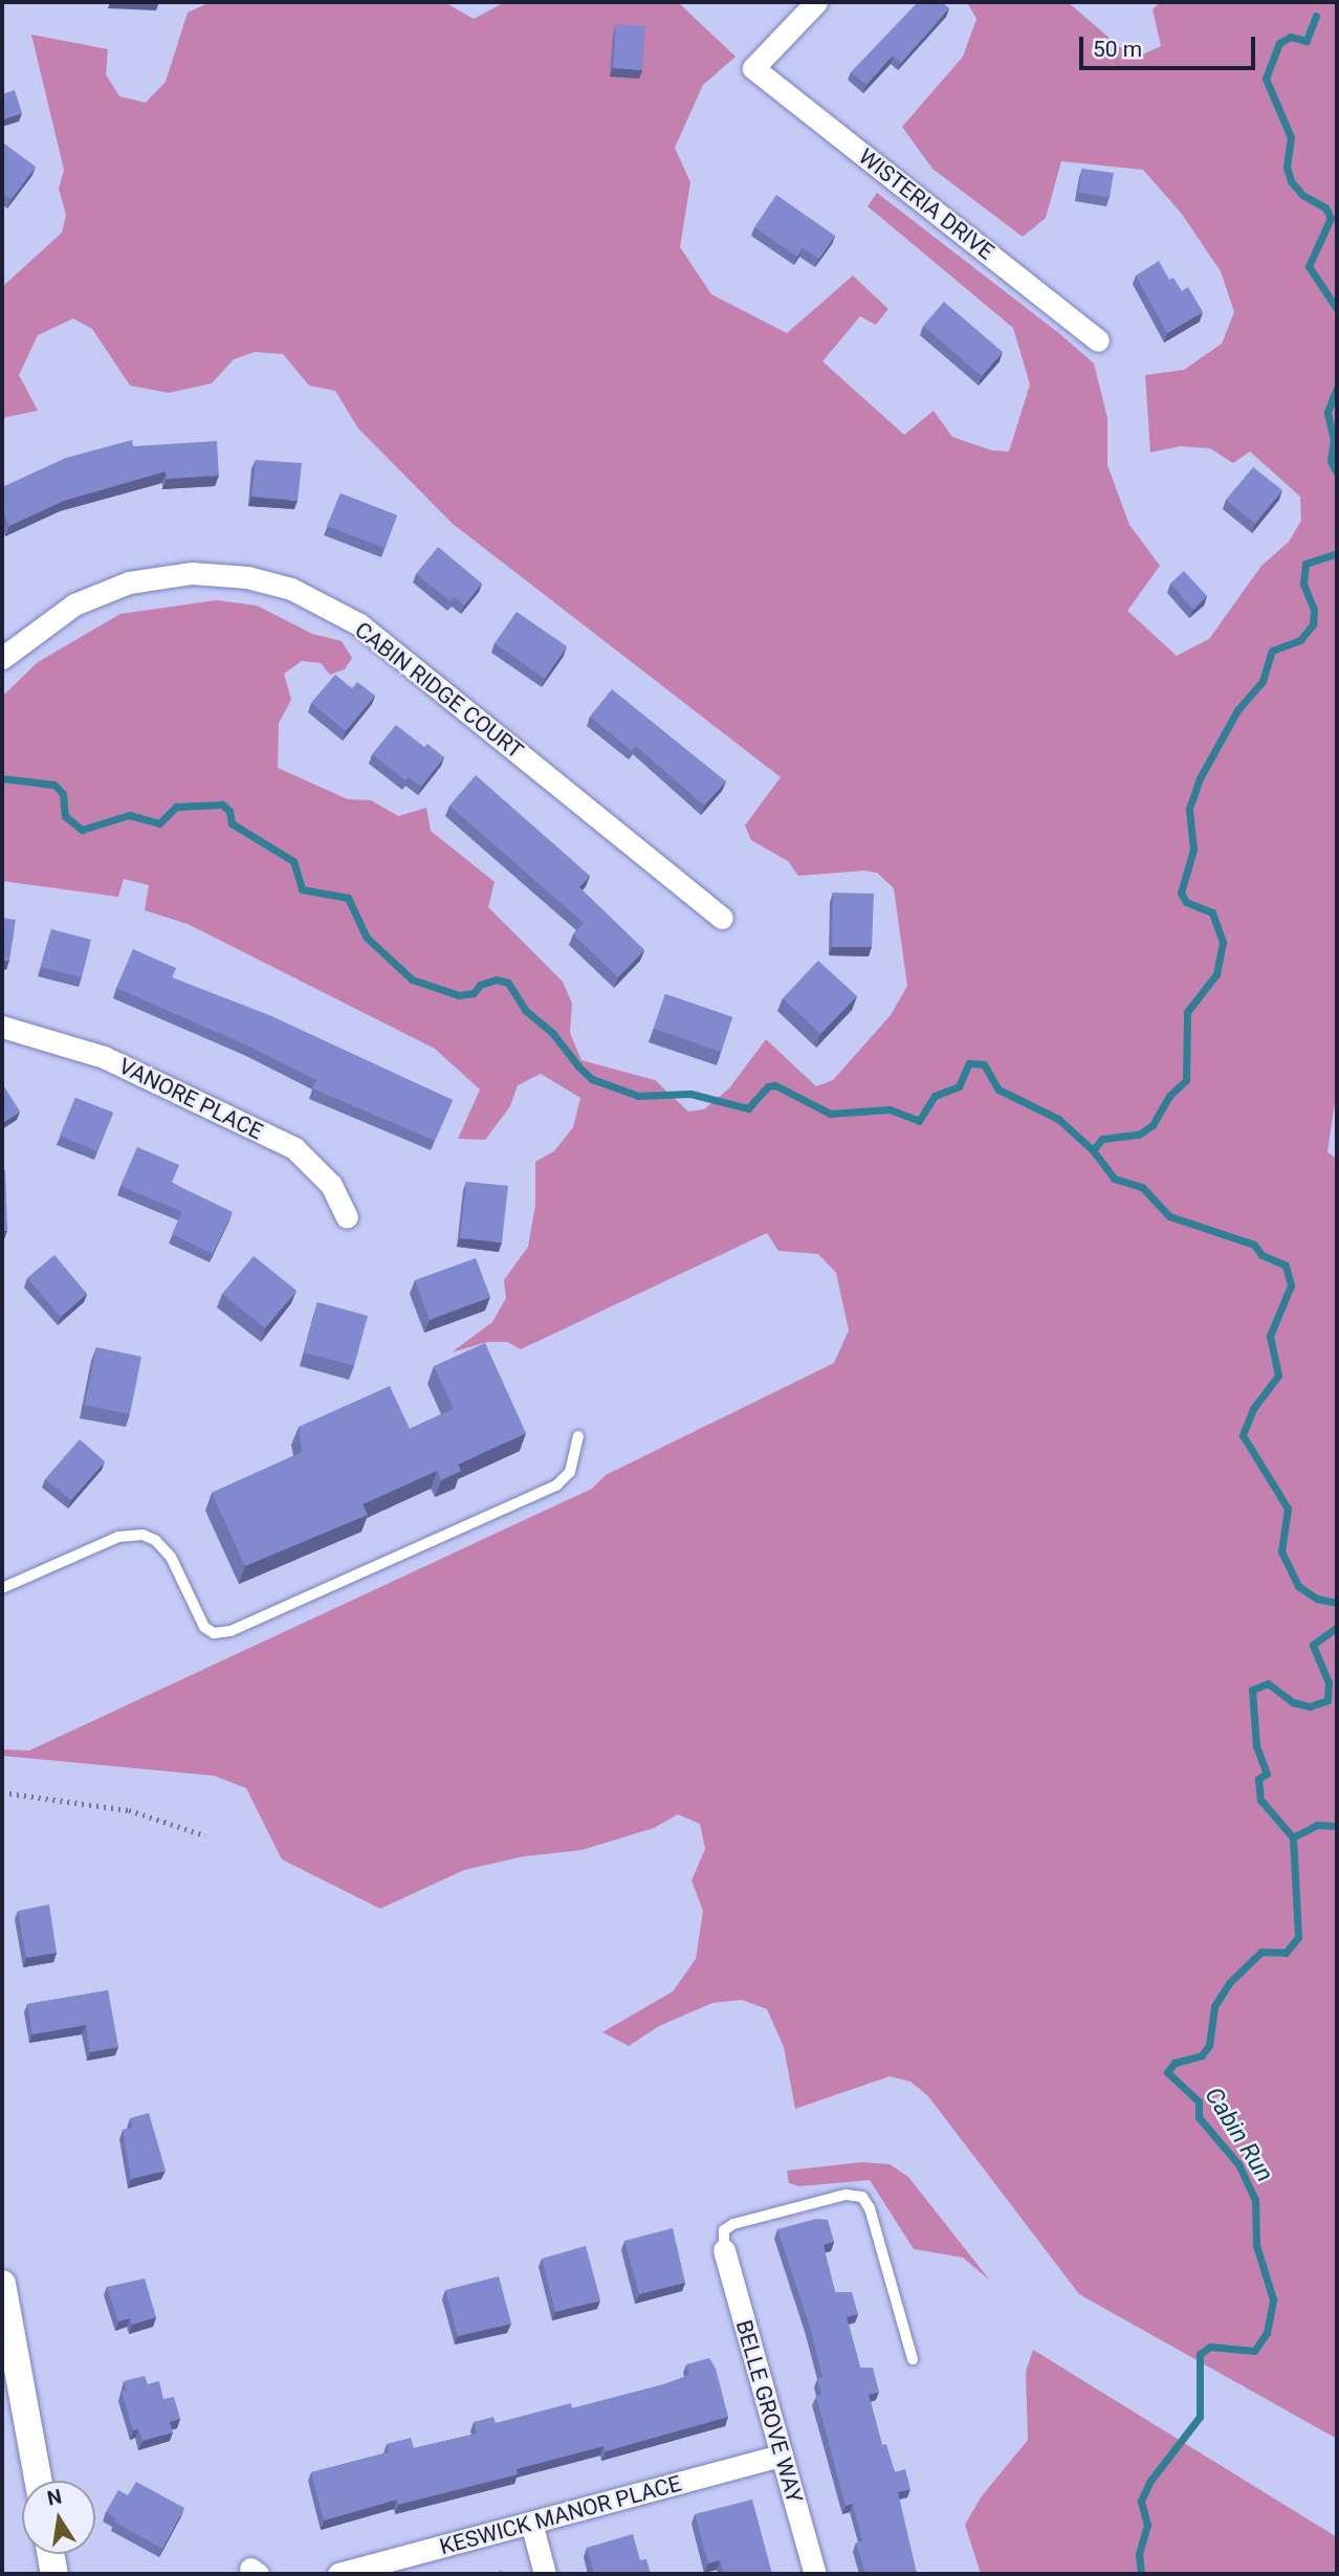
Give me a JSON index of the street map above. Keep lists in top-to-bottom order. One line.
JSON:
{"streets":{"street":["WISTERIA DRIVE","CABIN RIDGE COURT","VANORE PLACE","BELLE GROVE WAY","KESWICK MANOR PLACE"]},"crossings":[["BELLE GROVE WAY","KESWICK MANOR PLACE"]],"water":["Cabin Run"],"scale_bar":"50 m","north":"top"}
